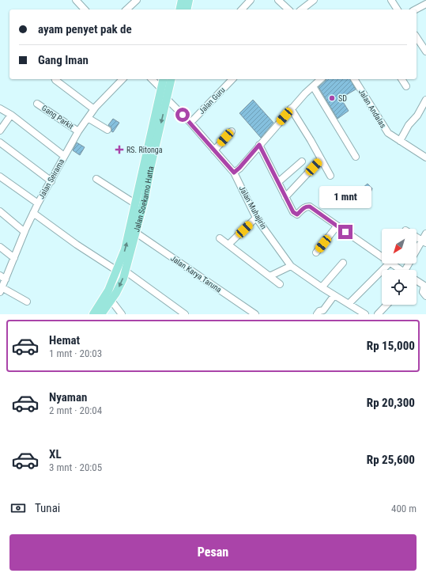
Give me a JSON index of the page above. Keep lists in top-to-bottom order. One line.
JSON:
{"streets":{"main road":["Jalan Soekarno Hatta"],"street":["Jalan Guru","Jalan Andalas","Gang Parkit","Jalan Seirama","Jalan Muhajirin","Jalan Karya Taruna"]},"crossings":[["Jalan Guru","Jalan Muhajirin"],["Gang Parkit","Jalan Seirama"],["Jalan Soekarno Hatta","Jalan Muhajirin"],["Jalan Soekarno Hatta","Jalan Karya Taruna"]],"places":{"other":["SD"],"health":["RS. Ritonga"]},"north":"bottom left","page":{"banner":["ayam penyet pak de","Gang Iman"],"bubble":"1 mnt","list":[{"name":"Hemat","note":"1 mnt · 20:03","value":"Rp 15,000"},{"name":"Nyaman","note":"2 mnt · 20:04","value":"Rp 20,300"},{"name":"XL","note":"3 mnt · 20:05","value":"Rp 25,600"}],"pay":["Tunai","400 m"],"buttons":"Pesan"}}
